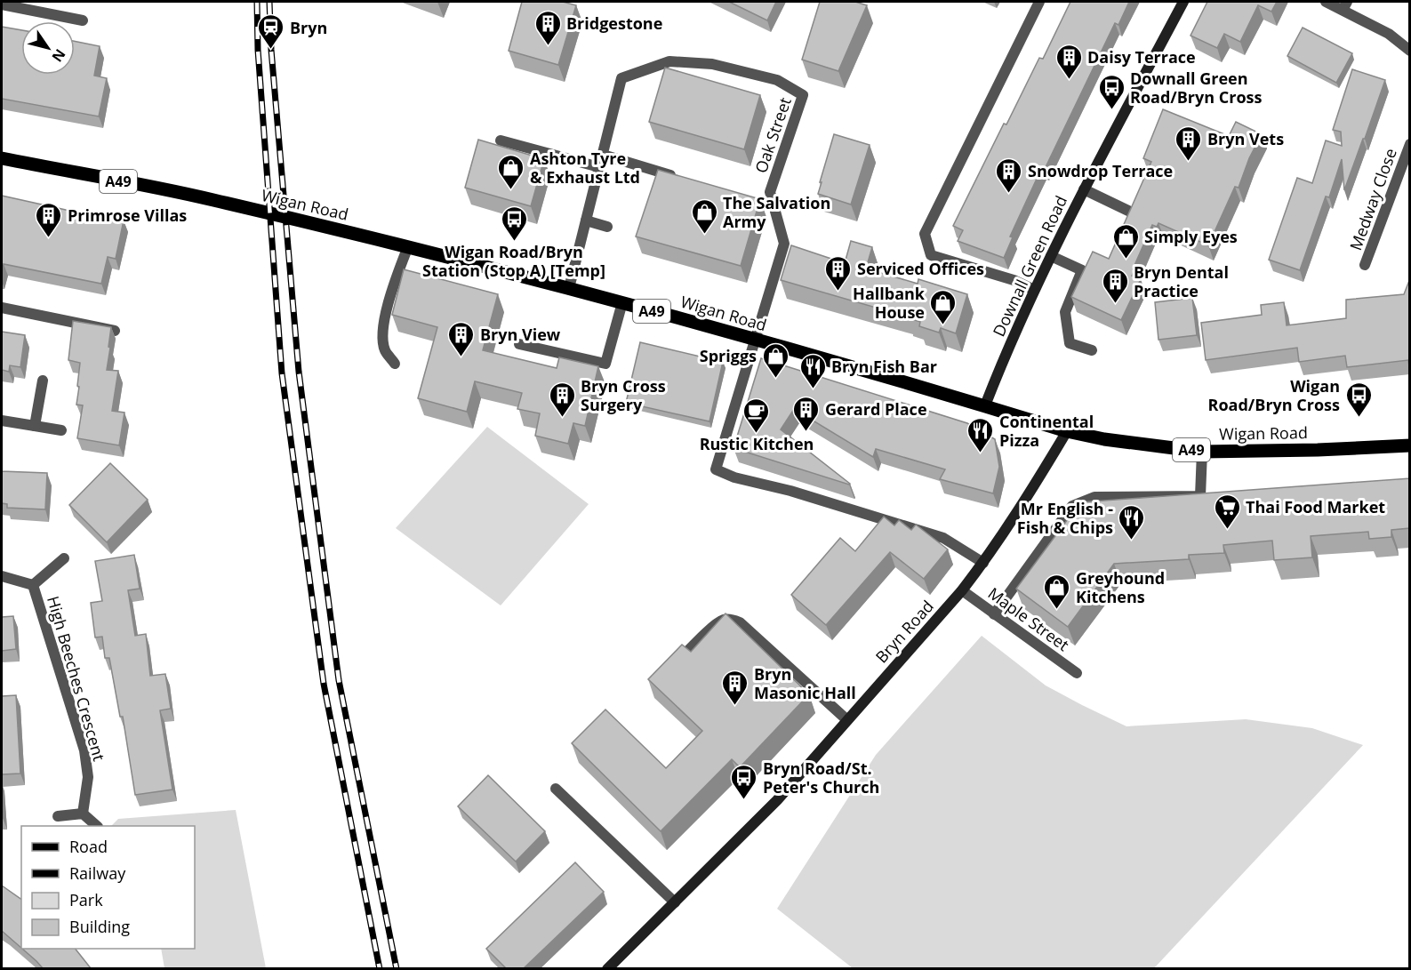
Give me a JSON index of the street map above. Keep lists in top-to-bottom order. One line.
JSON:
{"streets":{"main road":["A49","Wigan Road","Downall Green Road","Bryn Road"],"street":["Oak Street","Medway Close","Maple Street","High Beeches Crescent"]},"crossings":[["Oak Street","Wigan Road"],["Oak Street","Bryn Road"],["Wigan Road","Downall Green Road"],["Wigan Road","Bryn Road"],["Maple Street","Bryn Road"]],"places":{"building":["Bridgestone","Daisy Terrace","Bryn Vets","Snowdrop Terrace","Primrose Villas","Serviced Offices","Bryn Dental Practice","Bryn View","Bryn Cross Surgery","Gerard Place","Bryn Masonic Hall"],"station":["Bryn"],"bus stop":["Downall Green Road/Bryn Cross","Wigan Road/Bryn Station (Stop A) [Temp]","Wigan Road/Bryn Cross","Bryn Road/St. Peter's Church"],"shop":["Ashton Tyre & Exhaust Ltd","The Salvation Army","Simply Eyes","Hallbank House","Spriggs","Greyhound Kitchens"],"restaurant":["Bryn Fish Bar","Continental Pizza","Mr English - Fish & Chips"],"cafe":["Rustic Kitchen"],"supermarket":["Thai Food Market"]},"legend":["Road","Railway","Park","Building"],"north":"bottom right"}
